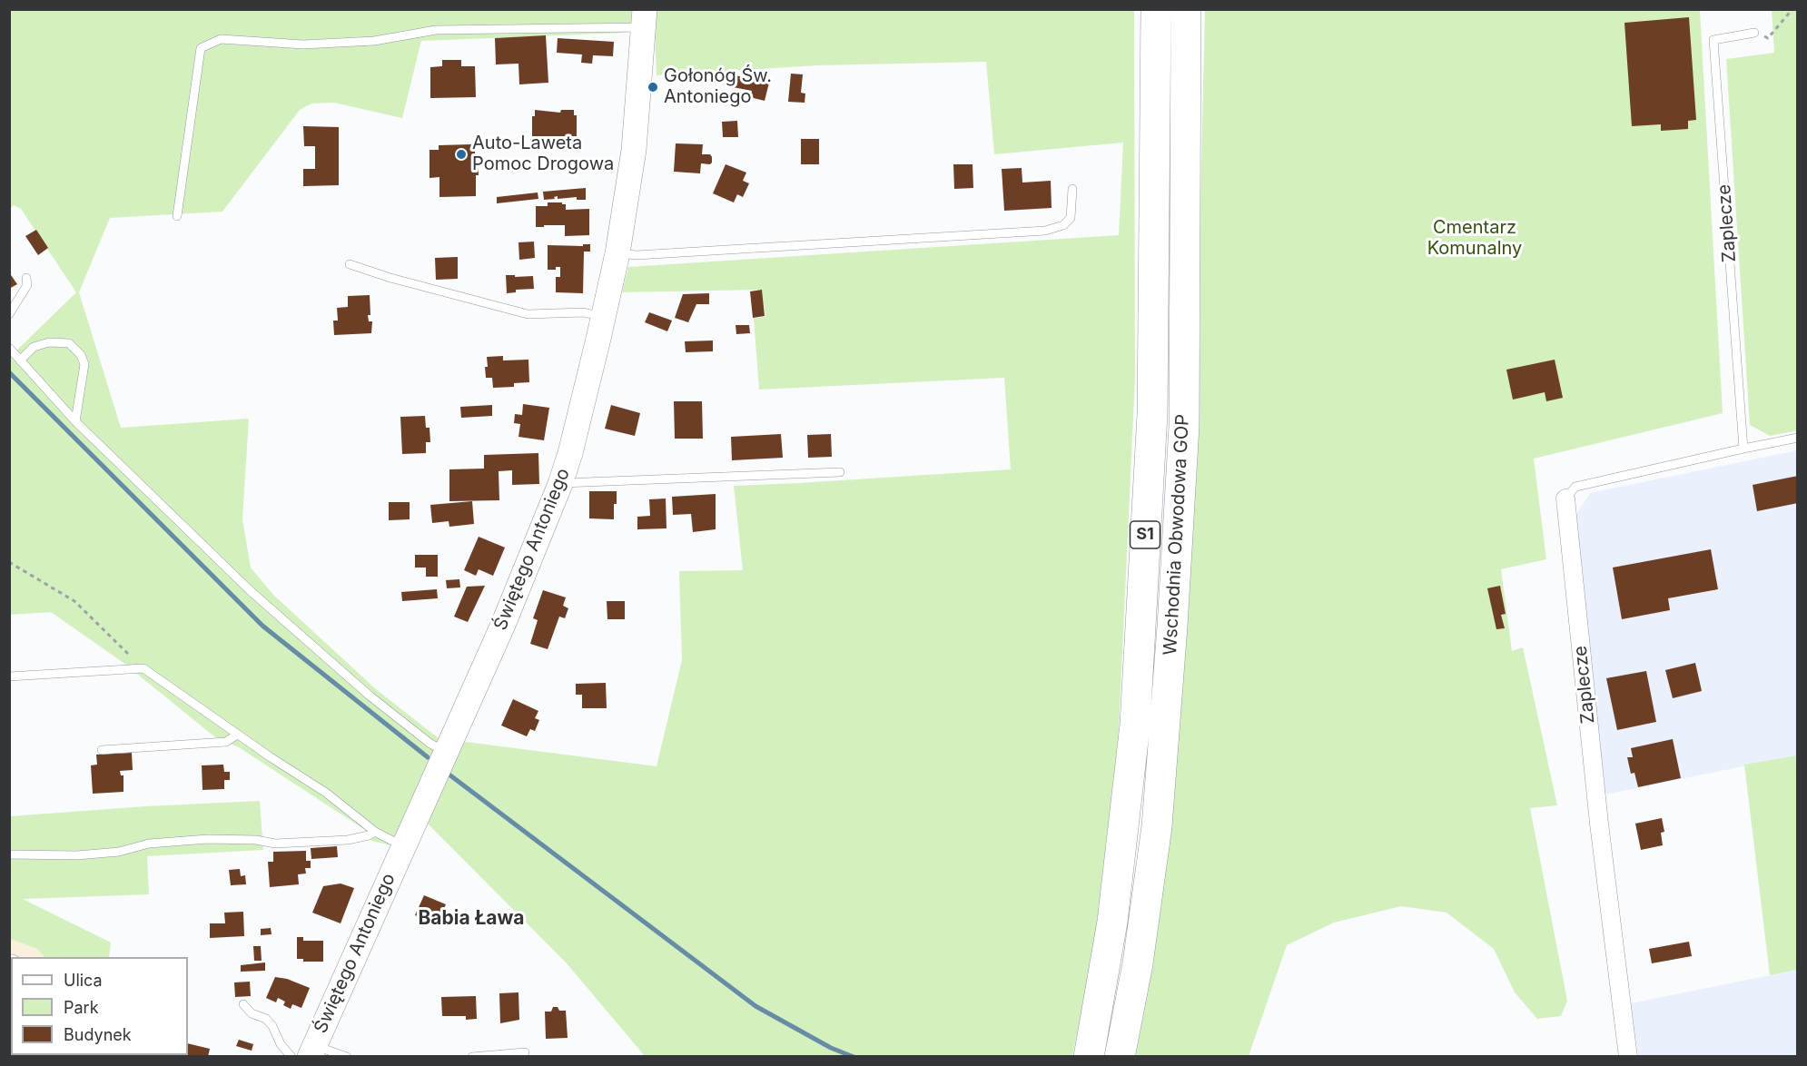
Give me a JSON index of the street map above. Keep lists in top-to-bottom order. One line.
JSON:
{"streets":{"highway":["S1","Wschodnia Obwodowa GOP"],"street":["Zaplecze","Świętego Antoniego"]},"districts":["Babia Ława"],"parks":["Cmentarz Komunalny"],"places":["Gołonóg Św. Antoniego","Auto-Laweta Pomoc Drogowa"],"legend":["Ulica","Park","Budynek"]}
